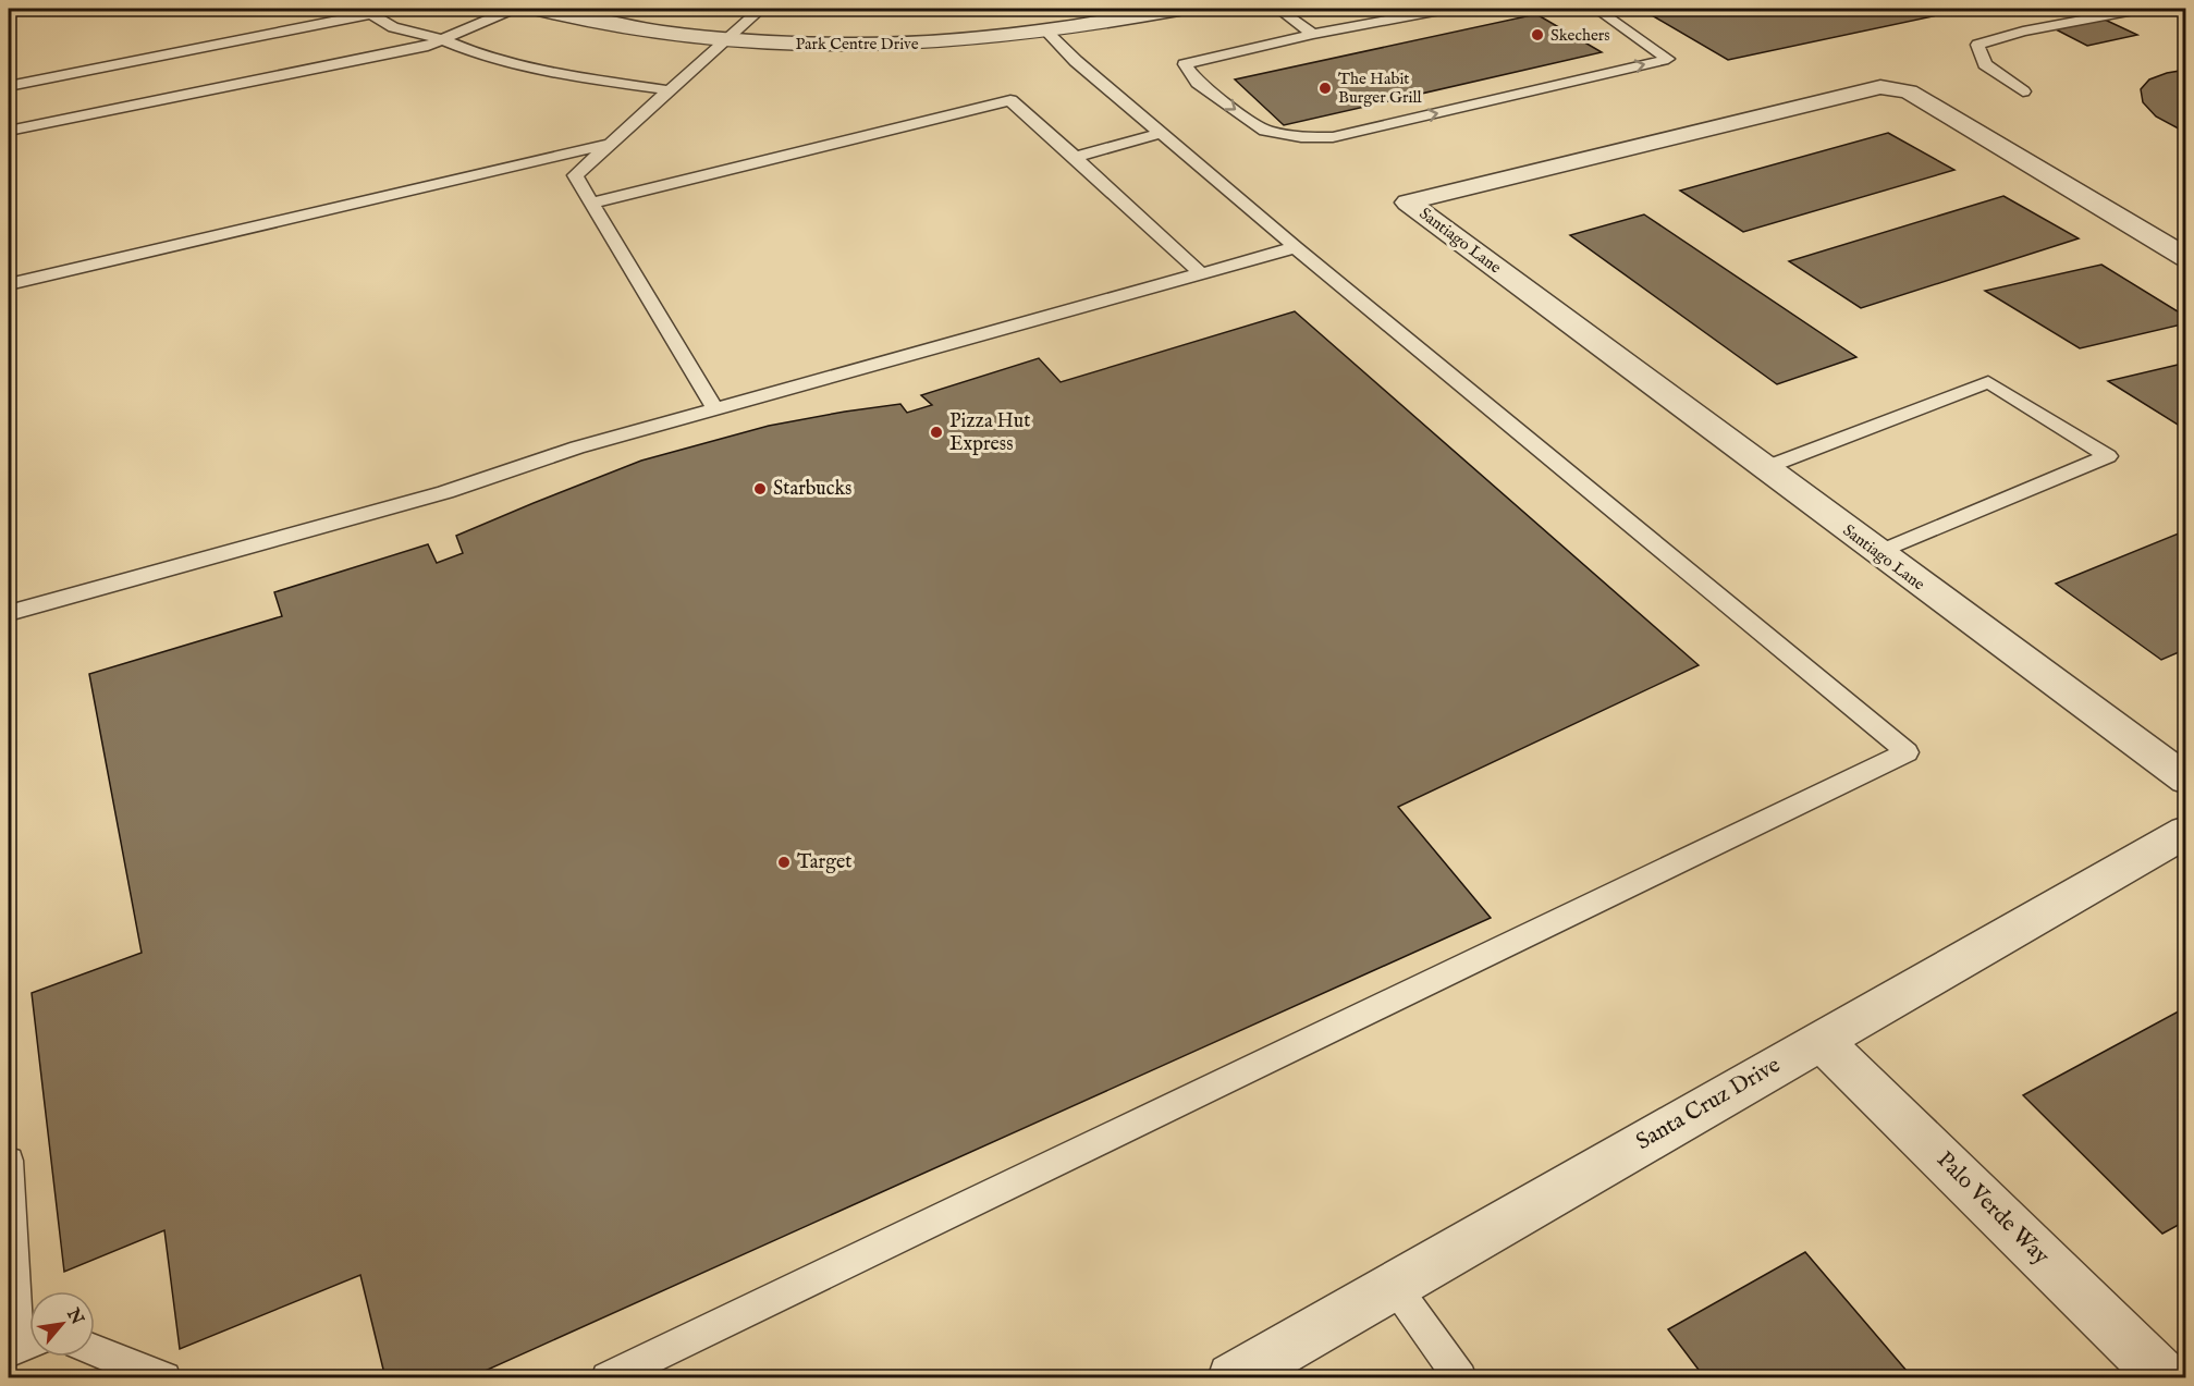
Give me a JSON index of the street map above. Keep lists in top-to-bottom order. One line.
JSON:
{"streets":{"street":["Park Centre Drive","Santiago Lane","Santa Cruz Drive","Palo Verde Way"]},"crossings":[["Santa Cruz Drive","Palo Verde Way"]],"places":["Skechers","The Habit Burger Grill","Pizza Hut Express","Starbucks","Target"],"north":"top right"}
